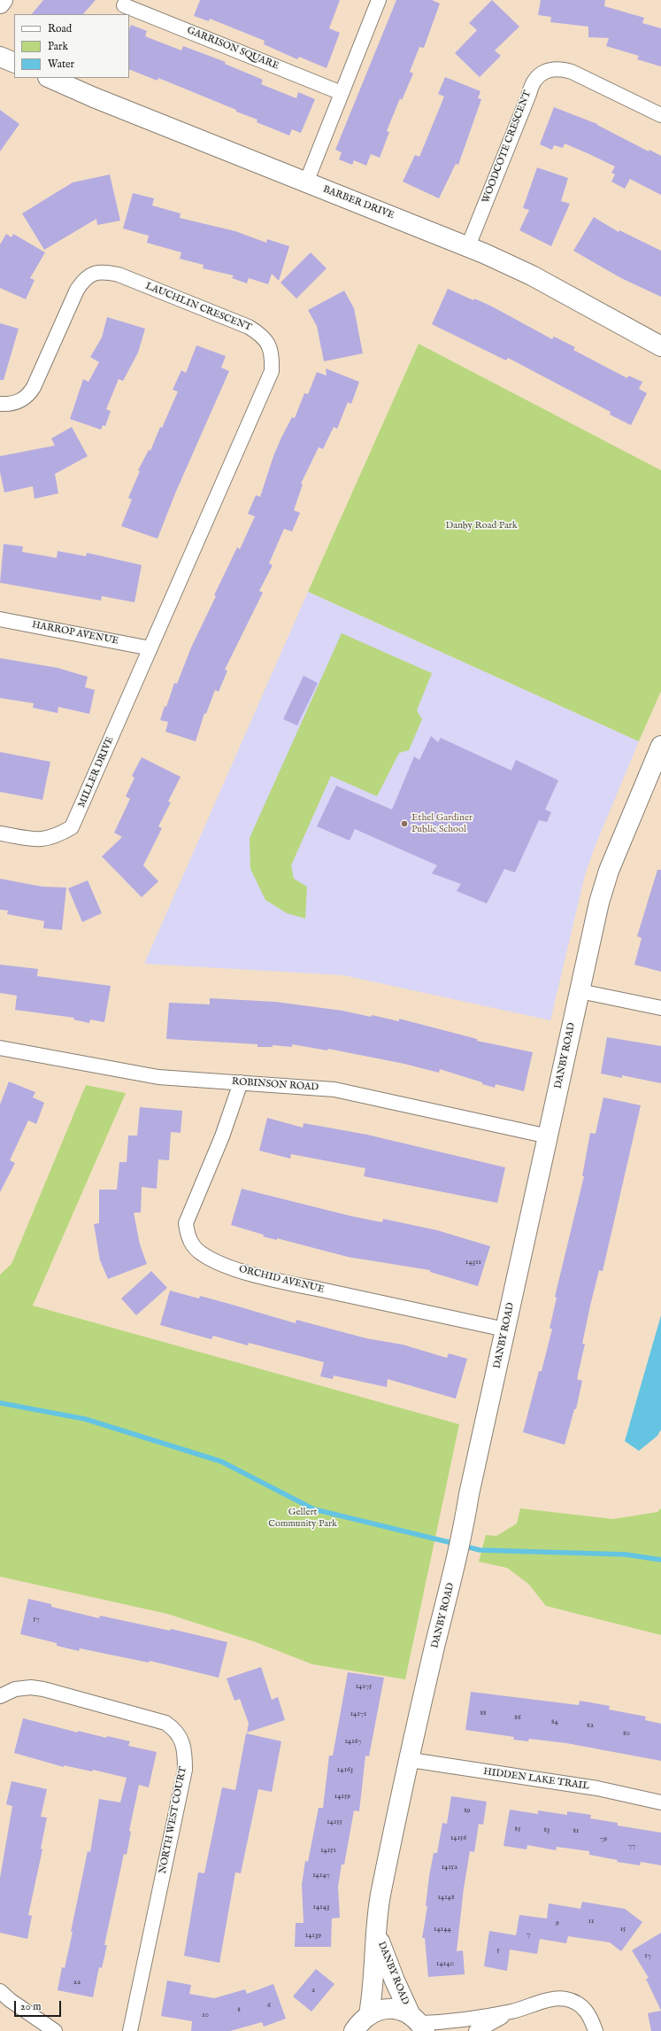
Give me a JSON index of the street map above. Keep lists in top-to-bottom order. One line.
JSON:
{"streets":{"street":["GARRISON SQUARE","WOODCOTE CRESCENT","BARBER DRIVE","LAUCHLIN CRESCENT","HARROP AVENUE","MILLER DRIVE","DANBY ROAD","ROBINSON ROAD","ORCHID AVENUE","HIDDEN LAKE TRAIL","NORTH WEST COURT"]},"crossings":[["WOODCOTE CRESCENT","BARBER DRIVE"],["LAUCHLIN CRESCENT","HARROP AVENUE"],["LAUCHLIN CRESCENT","MILLER DRIVE"],["HARROP AVENUE","MILLER DRIVE"],["DANBY ROAD","ROBINSON ROAD"],["DANBY ROAD","ORCHID AVENUE"],["DANBY ROAD","HIDDEN LAKE TRAIL"],["ROBINSON ROAD","ORCHID AVENUE"]],"parks":["Danby Road Park","Gellert Community Park"],"places":["Ethel Gardiner Public School"],"house_numbers":["14311","57","14175","88","14171","86","84","82","80","14167","14163","14159","89","14155","85","83","81","14156","79","77","14151","14152","14147","14148","14143","11","9","14144","15","7","14139","5","17","14140","22","2","6","8","10"],"legend":["Road","Park","Water"],"scale_bar":"20 m"}
